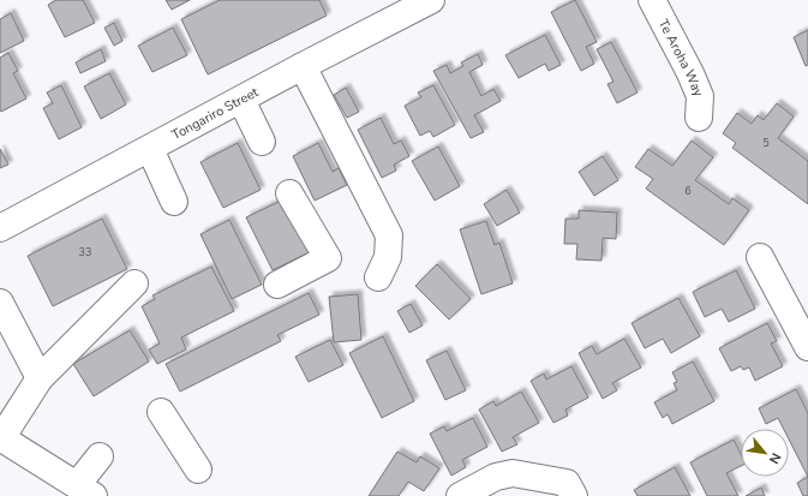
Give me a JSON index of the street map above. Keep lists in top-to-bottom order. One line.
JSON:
{"streets":{"street":["Te Aroha Way","Tongariro Street"]},"house_numbers":["5","6","33"],"north":"bottom right"}
